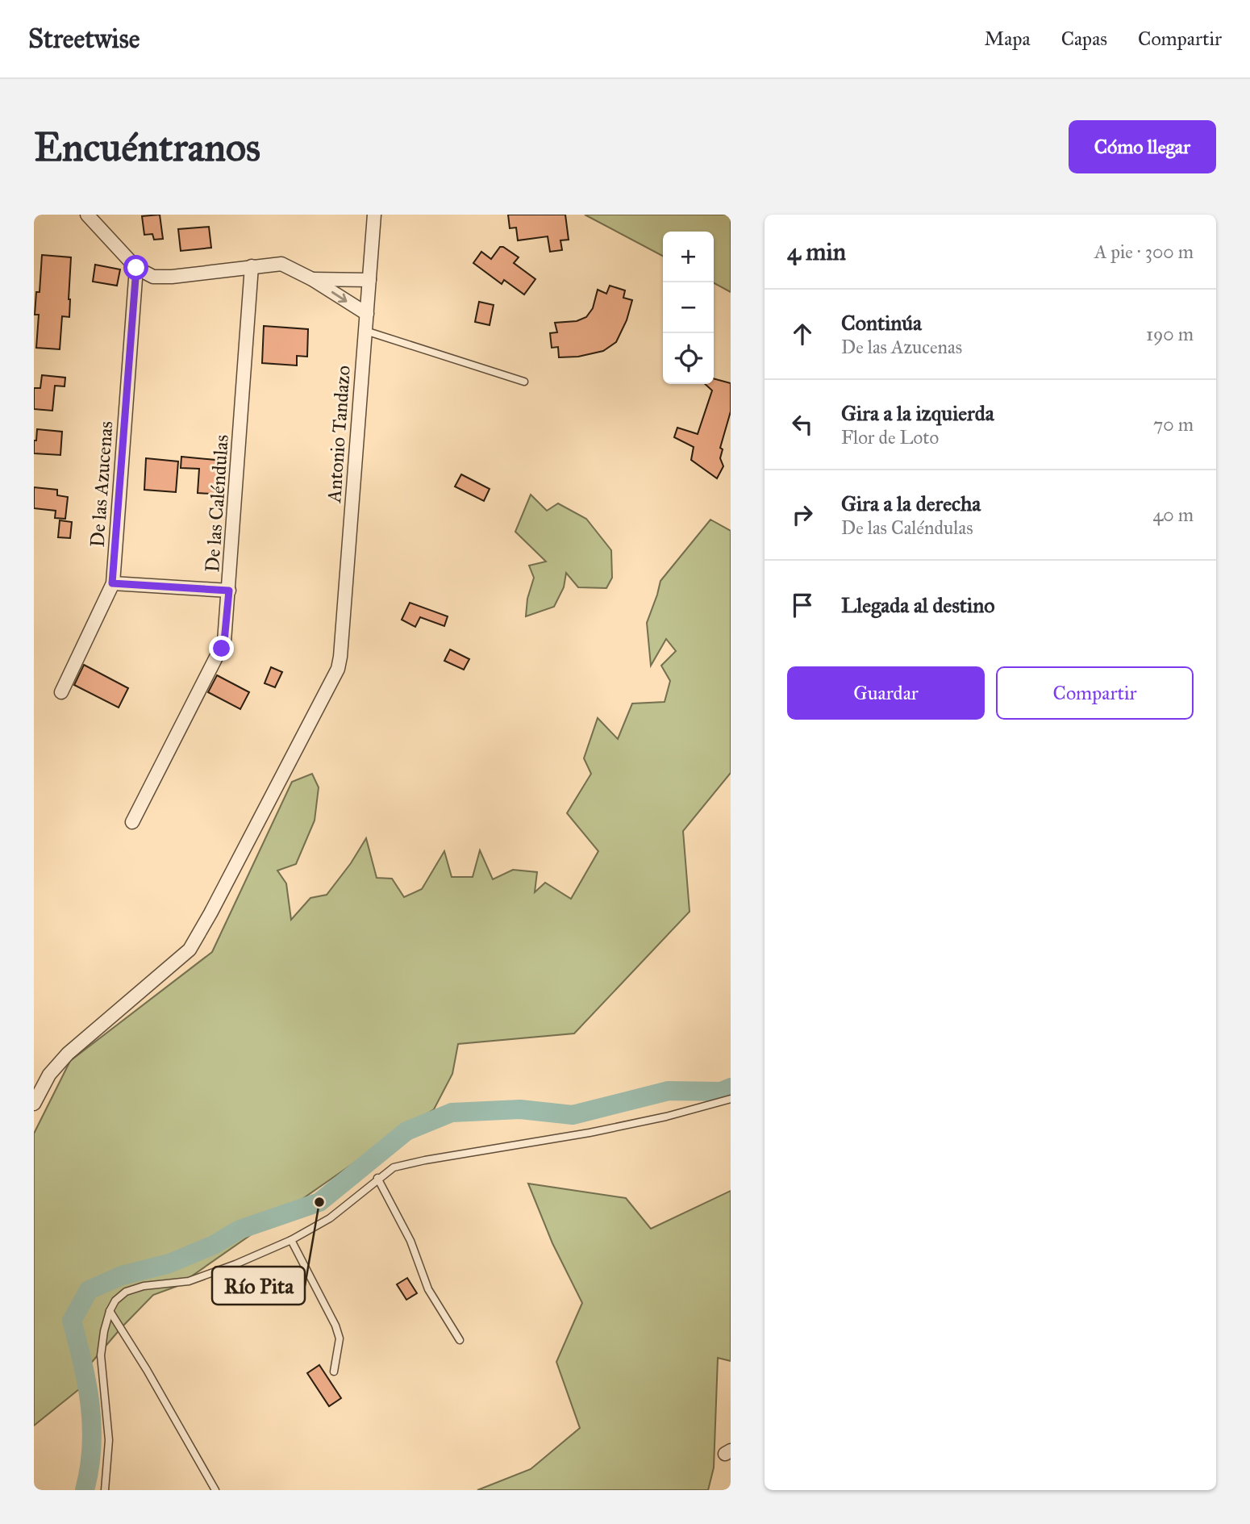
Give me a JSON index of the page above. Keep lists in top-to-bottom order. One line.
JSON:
{"streets":{"street":["Antonio Tandazo","De las Azucenas","De las Caléndulas"]},"places":["Río Pita"],"page":{"header":"Streetwise","nav":["Mapa","Capas","Compartir"],"buttons":["Cómo llegar",["Guardar","Compartir"]],"title":"Encuéntranos","heading":["4 min","A pie · 300 m"],"map_buttons":["+","−"],"list":[["Continúa","De las Azucenas","190 m"],["Gira a la izquierda","Flor de Loto","70 m"],["Gira a la derecha","De las Caléndulas","40 m"],"Llegada al destino"]}}
